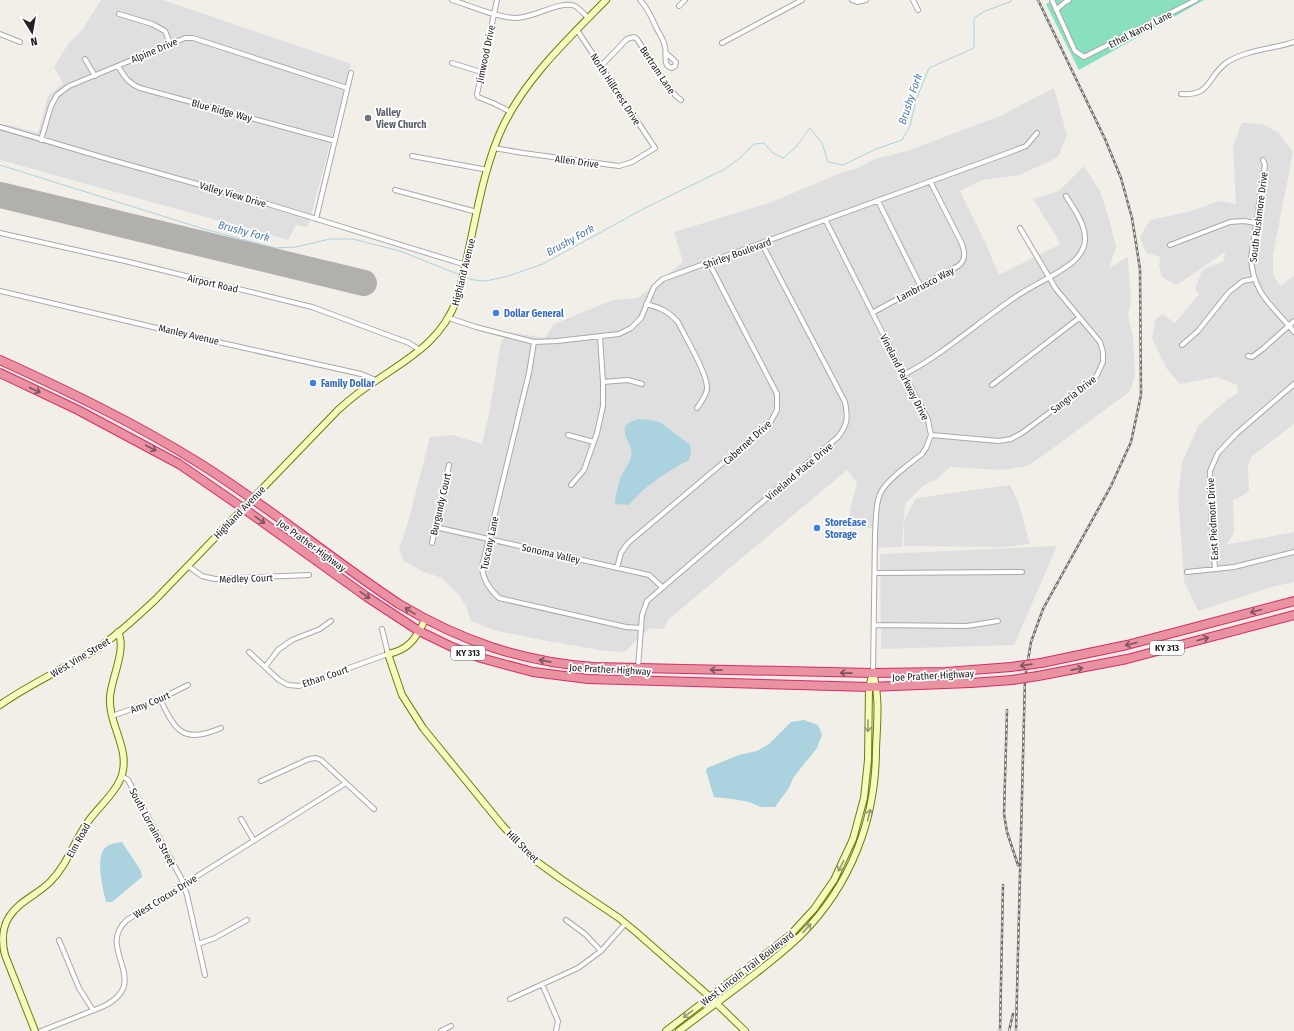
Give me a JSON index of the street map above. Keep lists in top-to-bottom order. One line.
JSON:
{"streets":{"highway":["Joe Prather Highway","KY 313"],"main road":["Highland Avenue","West Vine Street","Elm Road","Hill Street","West Lincoln Trail Boulevard"],"street":["Ethel Nancy Lane","Alpine Drive","Jimwood Drive","Bertram Lane","North Hillcrest Drive","Blue Ridge Way","Allen Drive","Valley View Drive","South Rushmore Drive","Shirley Boulevard","Airport Road","Lambrusco Way","Manley Avenue","Vineland Parkway Drive","Sangria Drive","Cabernet Drive","Vineland Place Drive","Burgundy Court","East Piedmont Drive","Tuscany Lane","Sonoma Valley","Medley Court","Ethan Court","Amy Court","South Lorraine Street","West Crocus Drive"]},"crossings":[["Alpine Drive","Blue Ridge Way"],["Alpine Drive","Valley View Drive"],["Jimwood Drive","Highland Avenue"],["Bertram Lane","North Hillcrest Drive"],["North Hillcrest Drive","Allen Drive"],["North Hillcrest Drive","Highland Avenue"],["Allen Drive","Highland Avenue"],["Valley View Drive","Highland Avenue"],["Shirley Boulevard","Highland Avenue"],["Shirley Boulevard","Lambrusco Way"],["Shirley Boulevard","Vineland Parkway Drive"],["Shirley Boulevard","Cabernet Drive"],["Shirley Boulevard","Vineland Place Drive"],["Shirley Boulevard","Tuscany Lane"],["Highland Avenue","Airport Road"],["Highland Avenue","Manley Avenue"],["Highland Avenue","Joe Prather Highway"],["Highland Avenue","Medley Court"],["Highland Avenue","West Vine Street"],["Lambrusco Way","Vineland Parkway Drive"],["Vineland Parkway Drive","Sangria Drive"],["Cabernet Drive","Sonoma Valley"],["Vineland Place Drive","Tuscany Lane"],["Vineland Place Drive","Joe Prather Highway"],["Vineland Place Drive","Sonoma Valley"],["Burgundy Court","Sonoma Valley"],["Tuscany Lane","Sonoma Valley"],["Joe Prather Highway","West Lincoln Trail Boulevard"],["Medley Court","West Vine Street"],["West Vine Street","Elm Road"],["Ethan Court","Hill Street"],["Amy Court","Elm Road"],["South Lorraine Street","Elm Road"],["South Lorraine Street","West Crocus Drive"],["Hill Street","West Lincoln Trail Boulevard"]],"water":["Brushy Fork"],"places":["Valley View Church","Dollar General","Family Dollar","StoreEase Storage"],"north":"bottom"}
